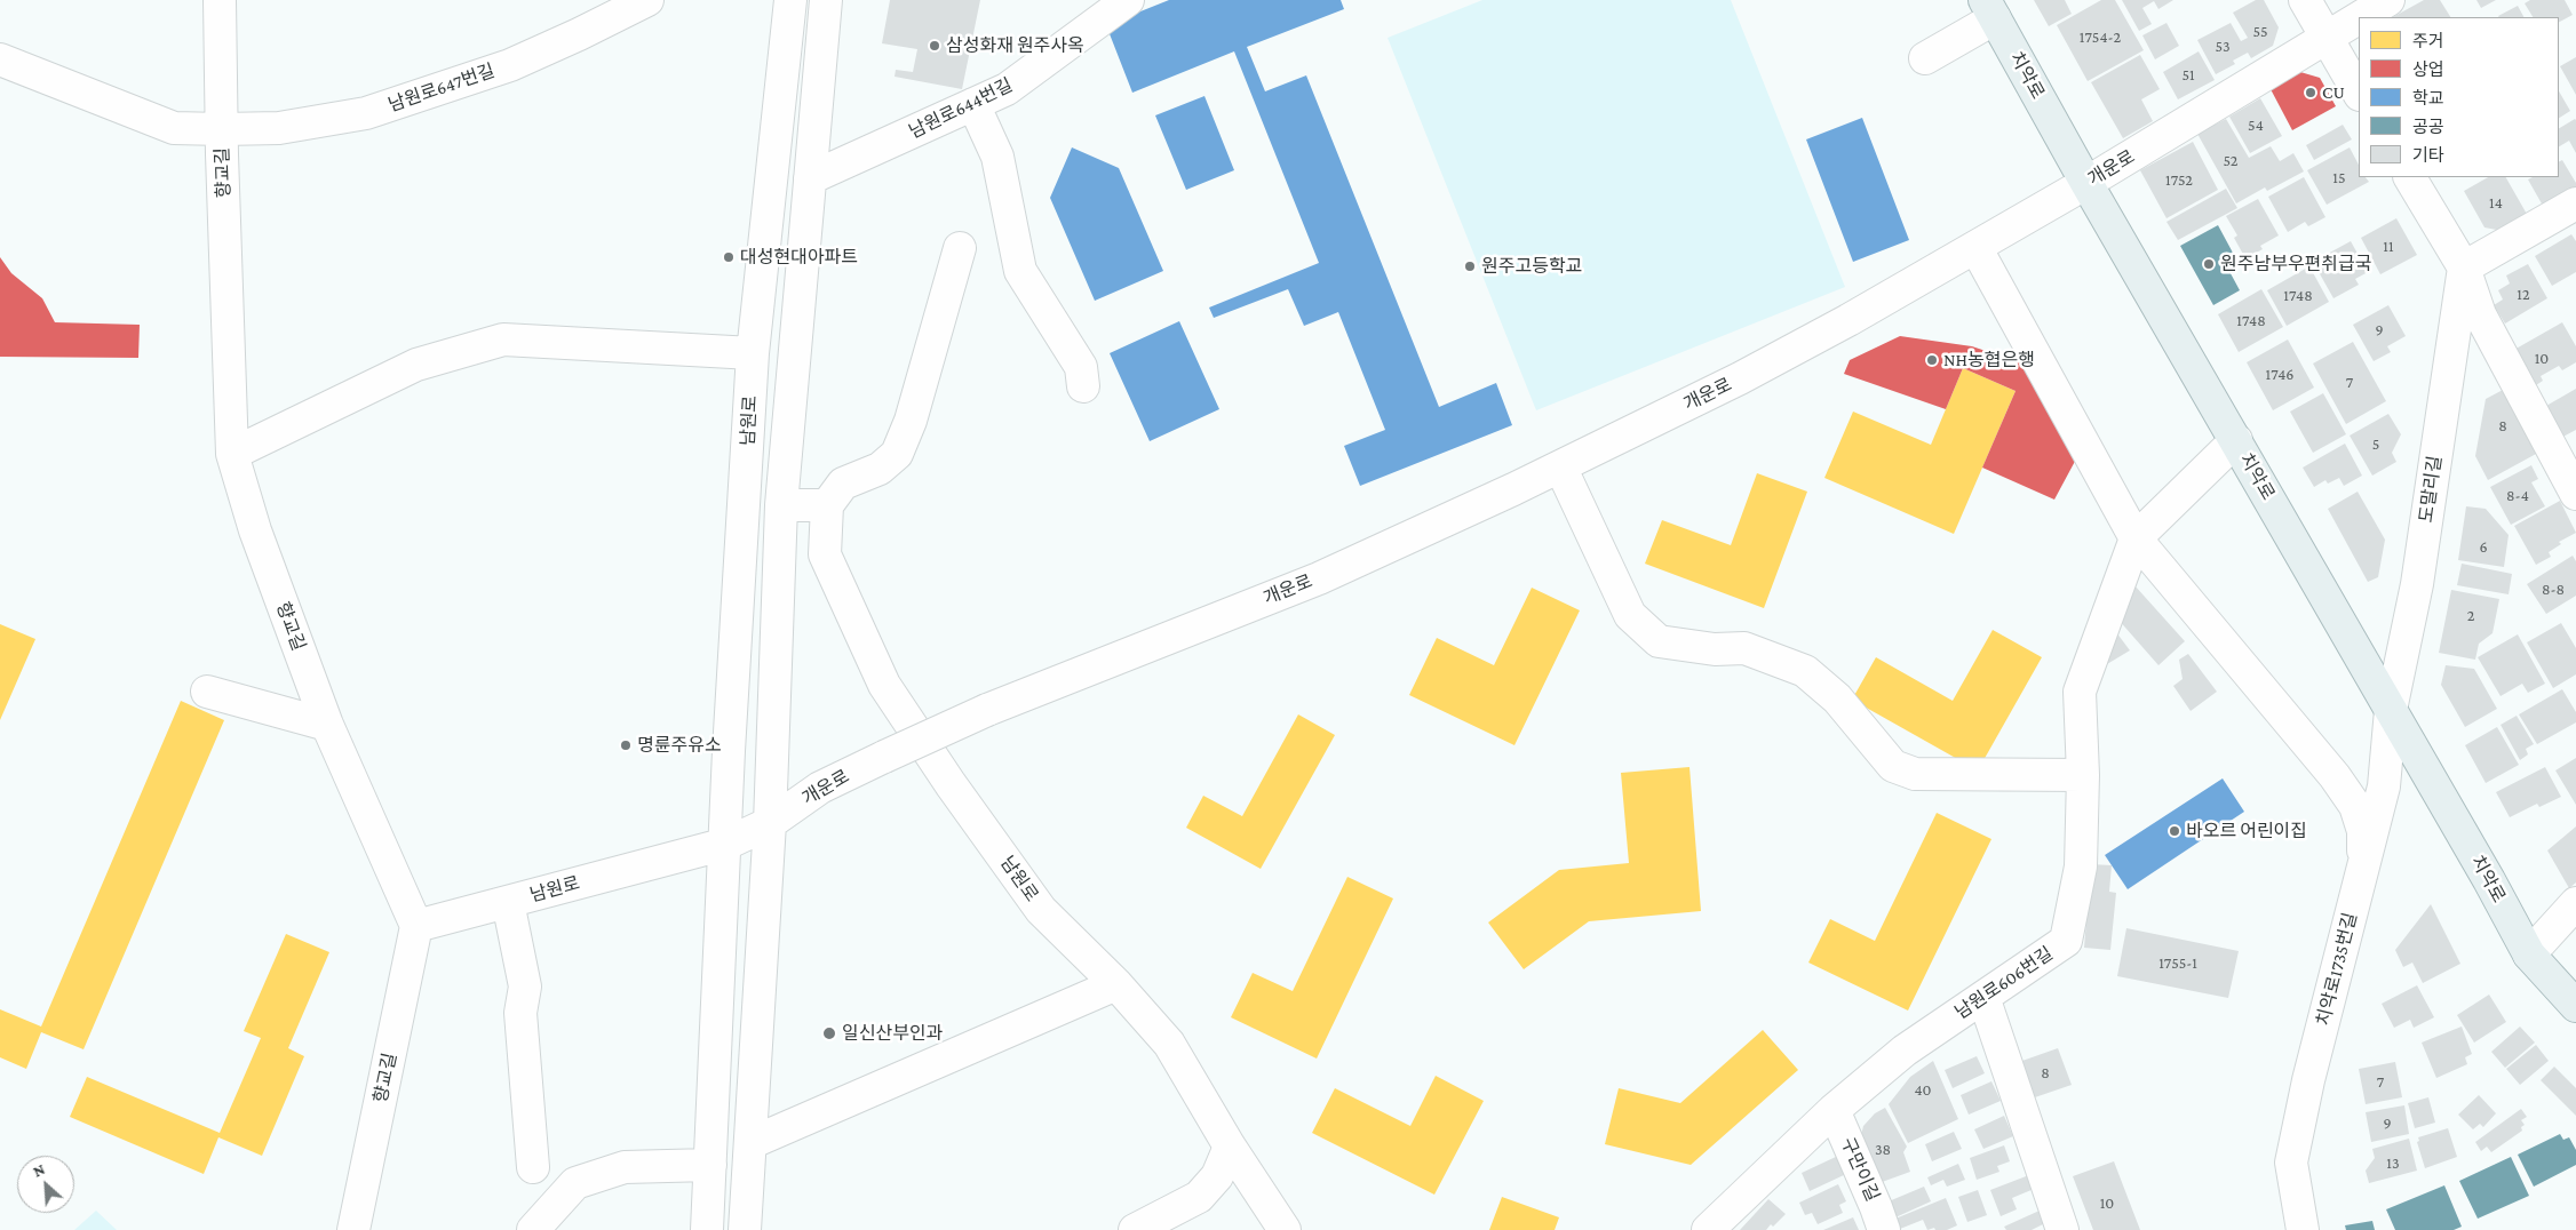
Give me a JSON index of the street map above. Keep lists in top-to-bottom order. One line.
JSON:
{"streets":{"main road":["치악로"],"street":["남원로647번길","남원로644번길","개운로","향교길","남원로","도말리길","치악로1735번길","남원로606번길","구만이길"]},"crossings":[["치악로","개운로"],["치악로","도말리길"],["치악로","치악로1735번길"],["남원로647번길","향교길"],["남원로644번길","남원로"],["개운로","남원로"],["향교길","남원로"],["도말리길","치악로1735번길"],["남원로606번길","구만이길"]],"places":["삼성화재 원주사옥","CU","대성현대아파트","원주남부우편취급국","원주고등학교","NH농협은행","명륜주유소","바오르 어린이집","일신산부인과"],"house_numbers":["55","1754-2","53","51","54","52","15","1752","14","11","12","1748","1748","9","10","1746","7","8","5","8-4","6","8-8","2","1755-1","8","7","40","9","38","13","10"],"legend":["주거","상업","학교","공공","기타"],"north":"top left"}
